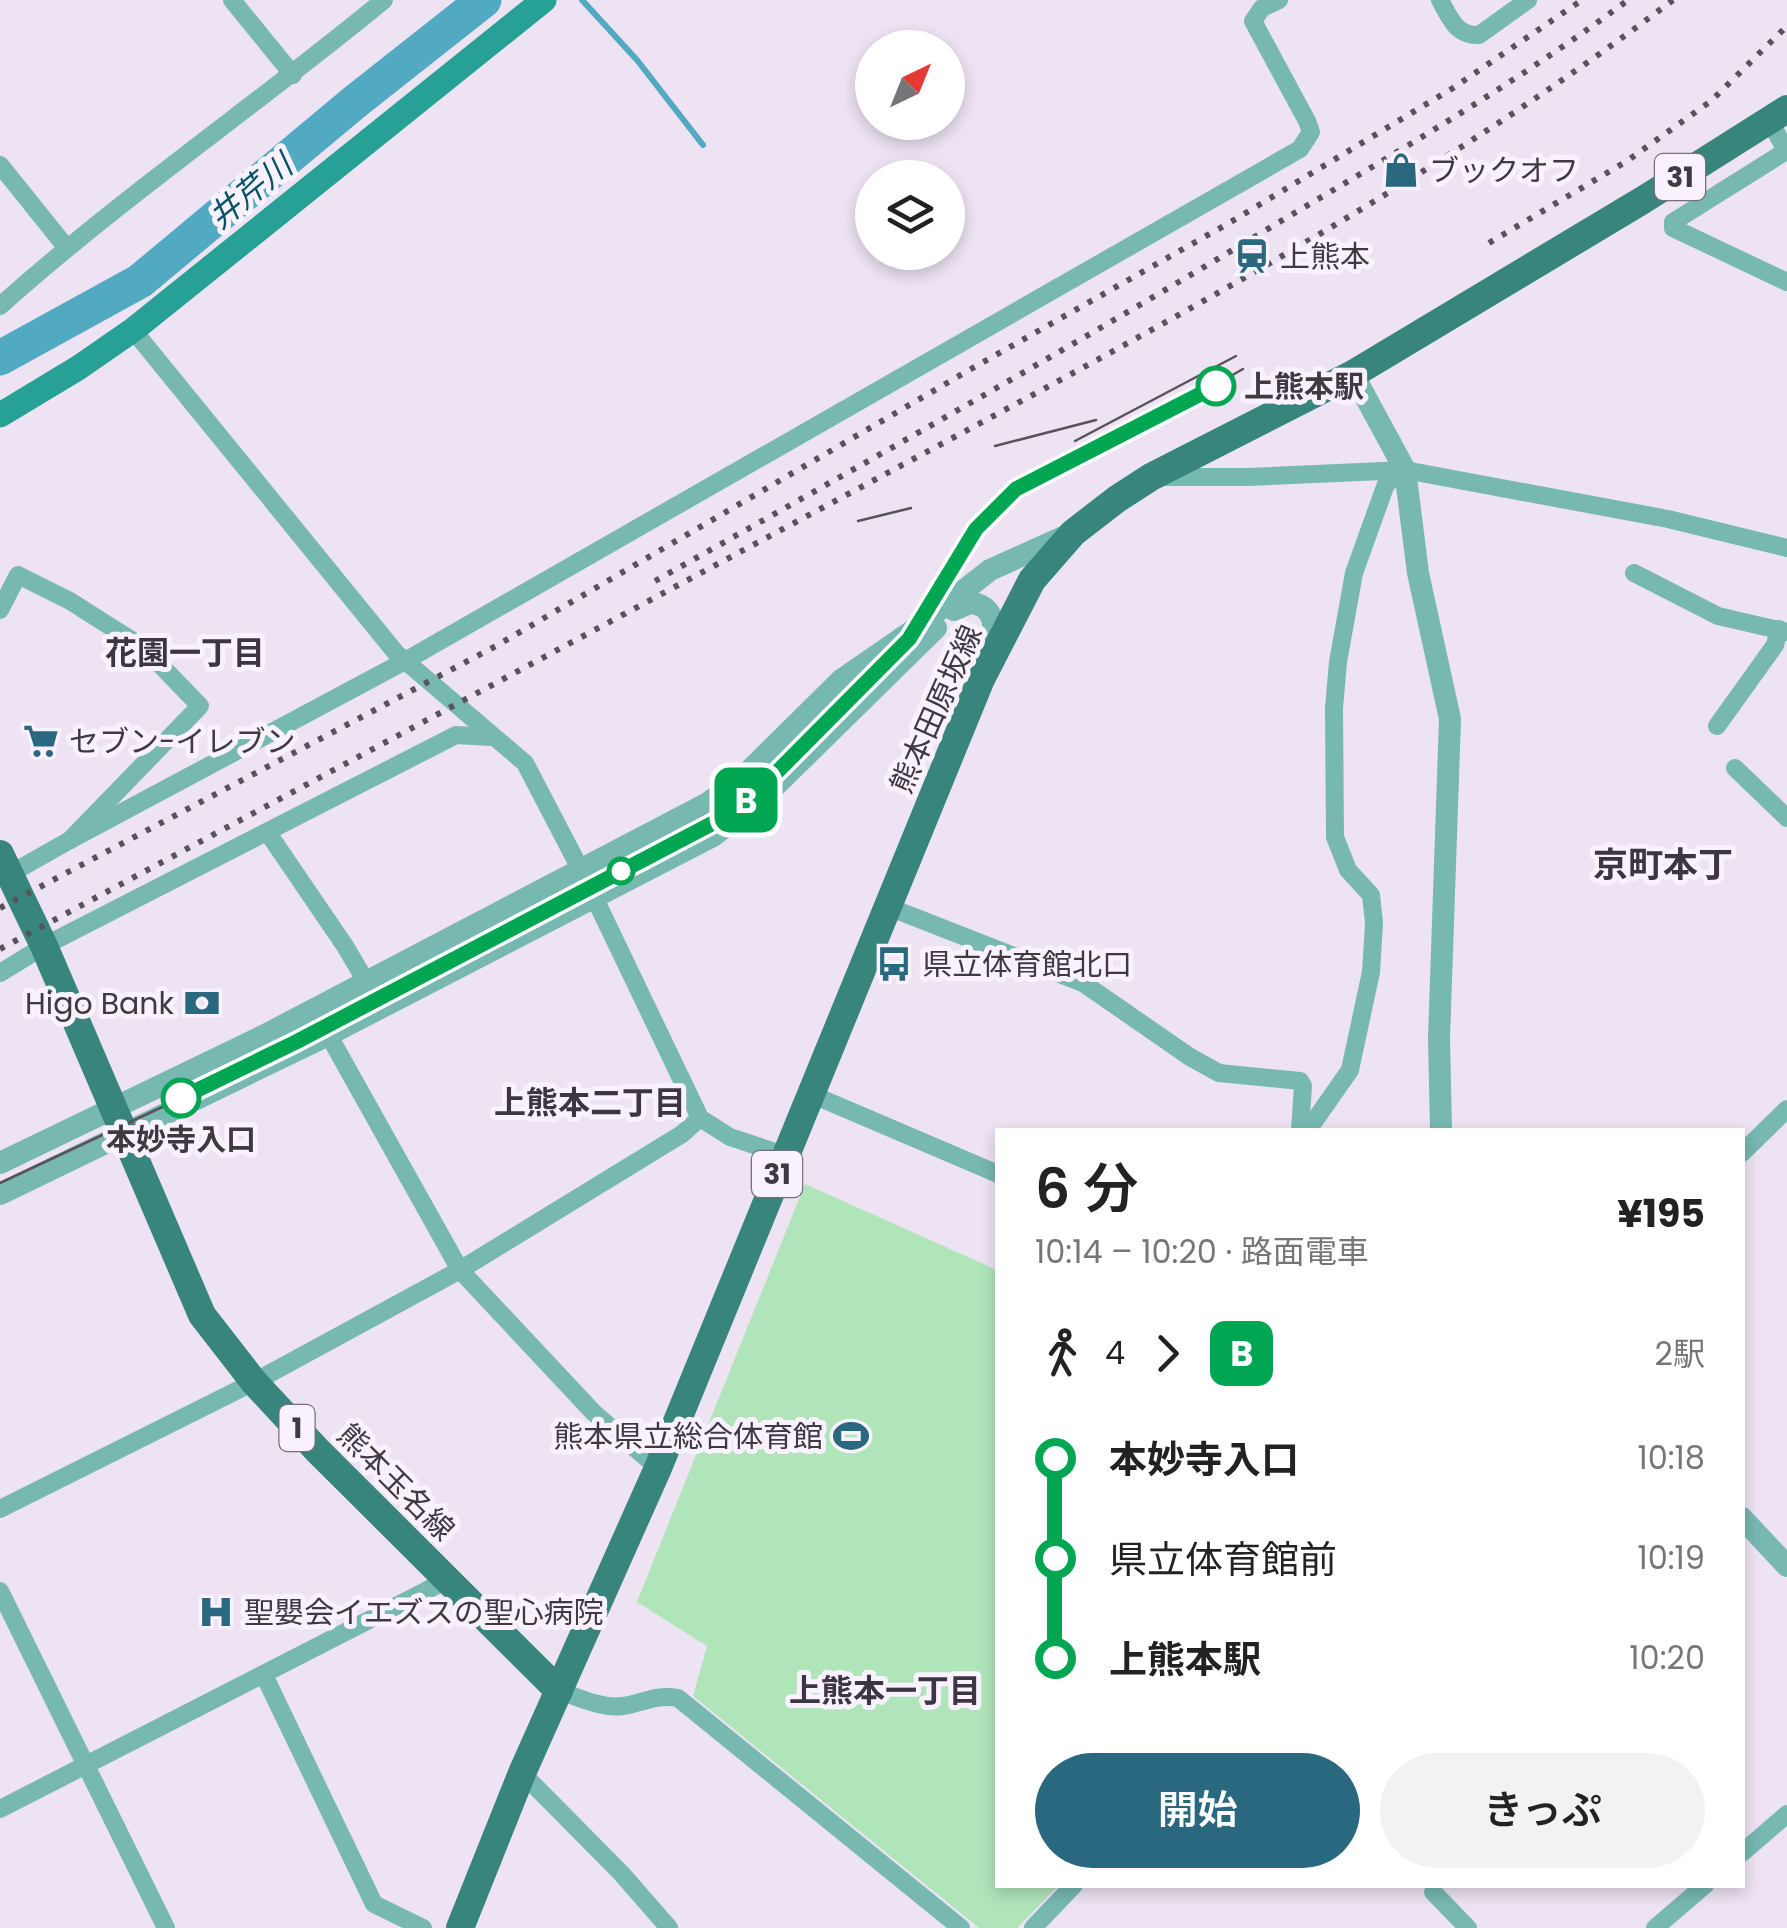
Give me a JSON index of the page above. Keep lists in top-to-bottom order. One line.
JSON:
{"streets":{"main road":["31","熊本田原坂線","1","熊本玉名線"]},"crossings":[["熊本田原坂線","熊本玉名線"]],"districts":["花園一丁目","京町本丁","上熊本二丁目","上熊本一丁目"],"water":["井芹川"],"places":{"shop":["ブックオフ"],"station":["上熊本"],"other":["上熊本駅","本妙寺入口"],"supermarket":["セブン-イレブン"],"bus stop":["県立体育館北口"],"bank":["Higo Bank"],"sports":["熊本県立総合体育館"],"hospital":["聖嬰会イエズスの聖心病院"]},"lines":["tram line B"],"north":"top right","page":{"on_map":"B","heading":["6 分","10:14 – 10:20 · 路面電車","¥195"],"legs":["4","B","2駅"],"list":[{"name":"本妙寺入口","value":"10:18"},{"name":"県立体育館前","value":"10:19"},{"name":"上熊本駅","value":"10:20"}],"buttons":["開始","きっぷ"]}}
